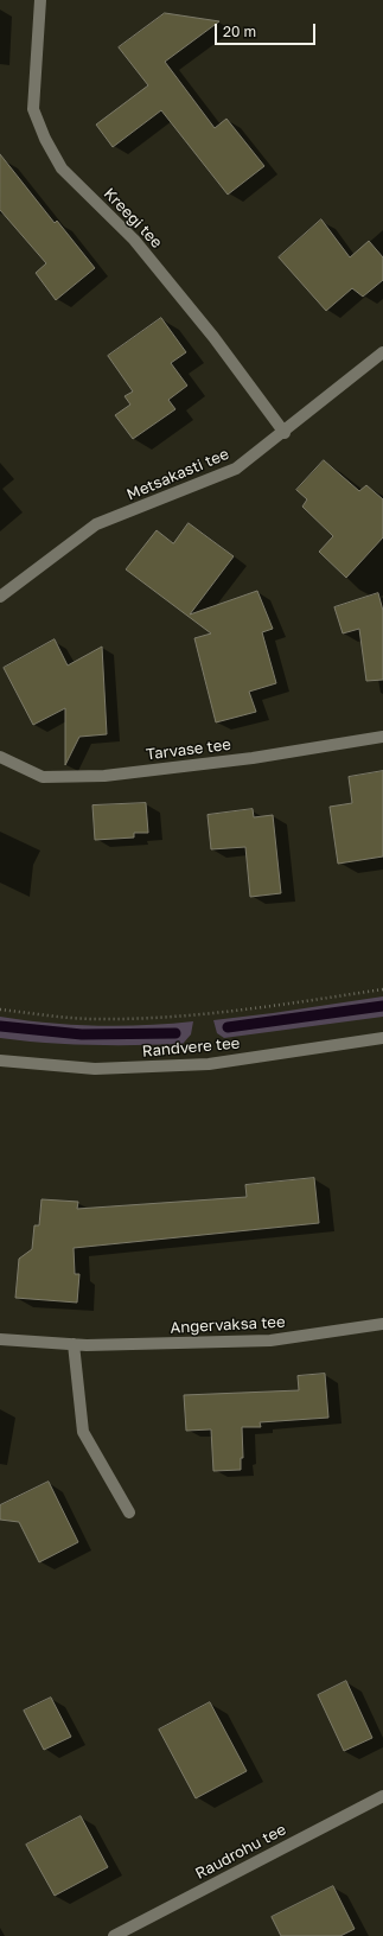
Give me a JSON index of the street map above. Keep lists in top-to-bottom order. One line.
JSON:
{"streets":{"street":["Kreegi tee","Metsakasti tee","Tarvase tee","Randvere tee","Angervaksa tee","Raudrohu tee"]},"crossings":[["Kreegi tee","Metsakasti tee"]],"scale_bar":"20 m"}
